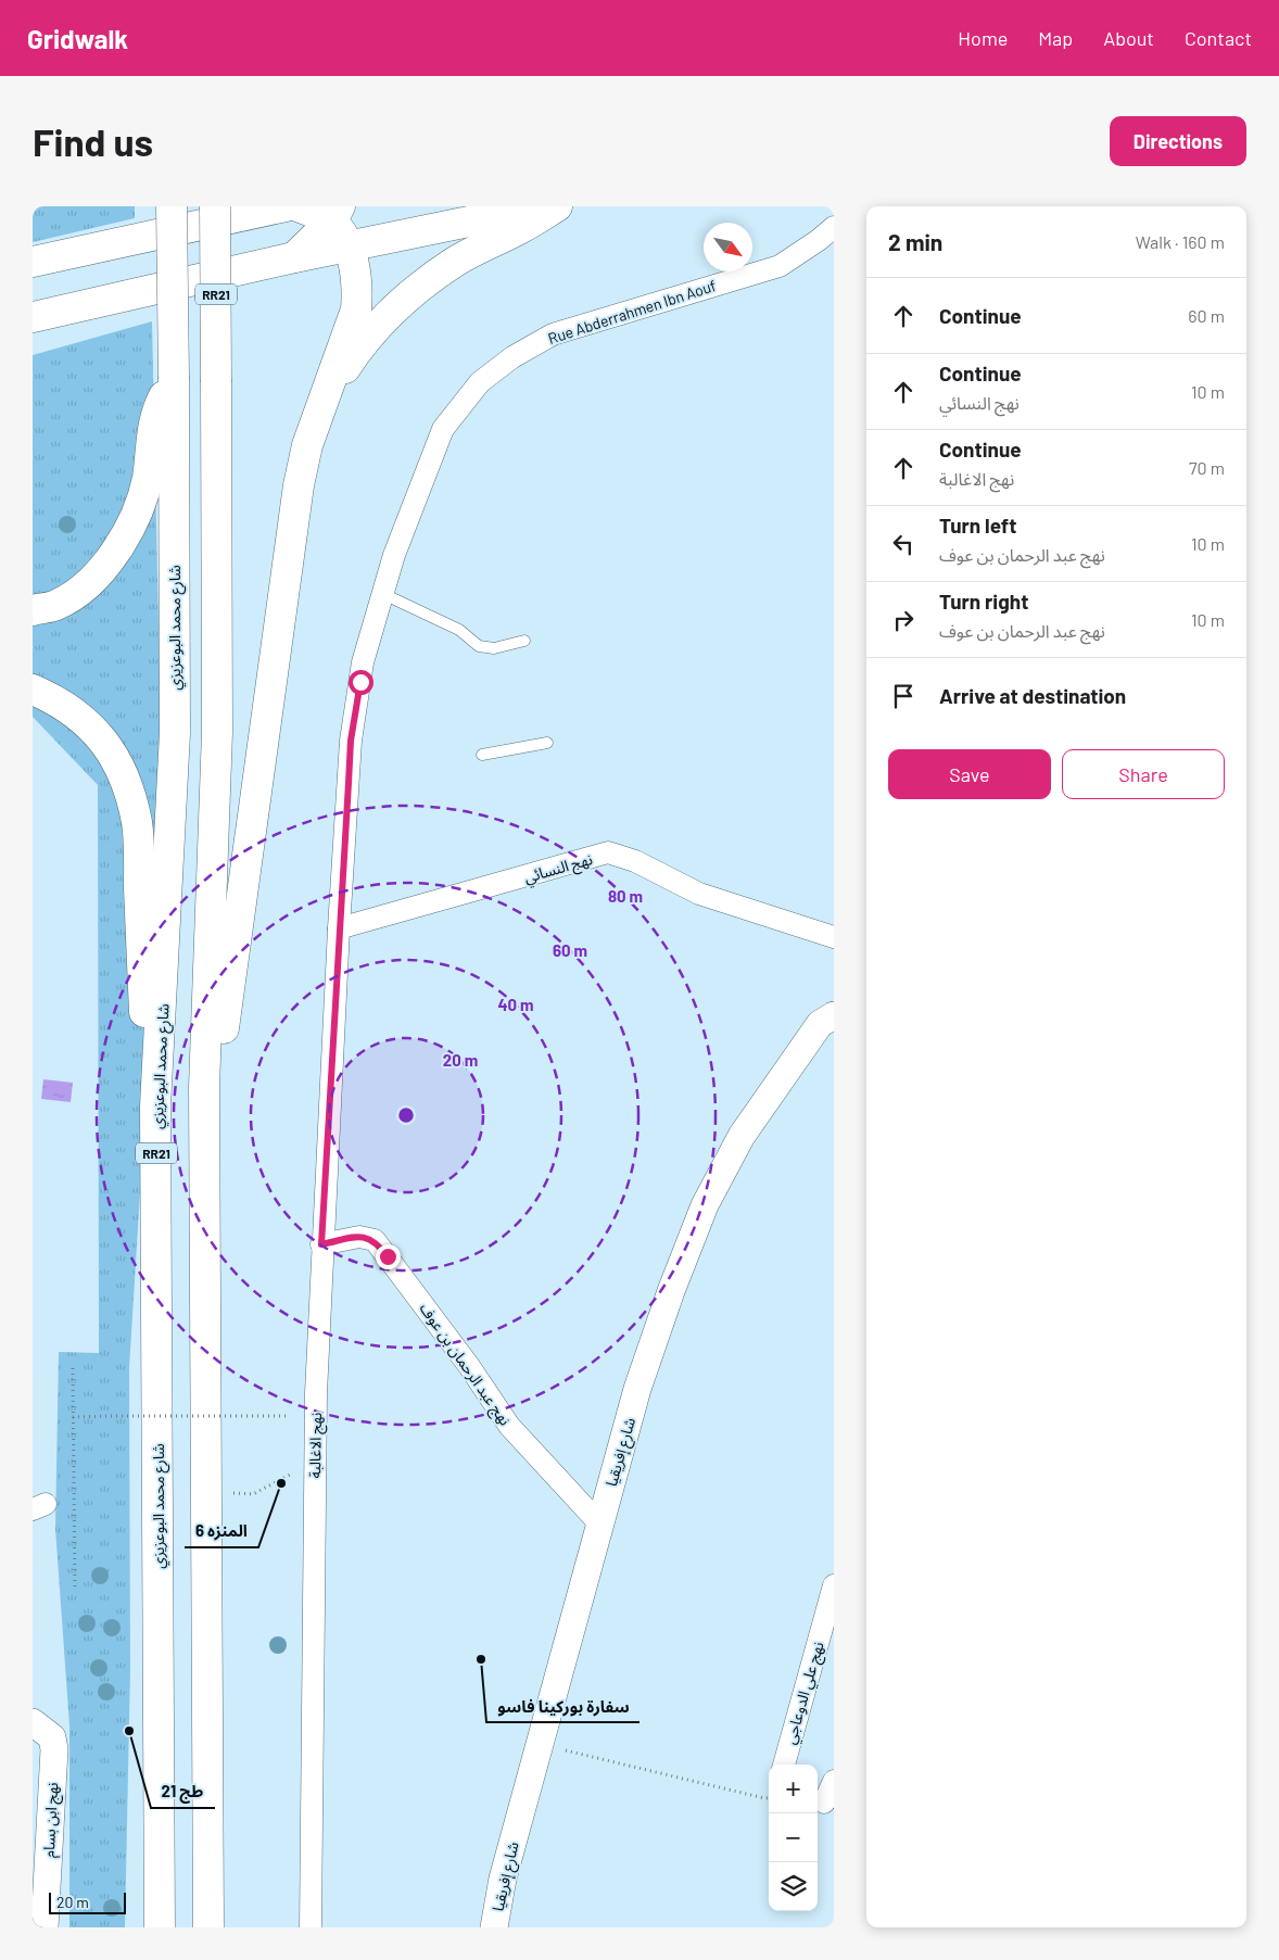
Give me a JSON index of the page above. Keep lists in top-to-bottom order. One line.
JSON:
{"streets":{"highway":["RR21","شارع محمد البوعزيزي"],"street":["Rue Abderrahmen Ibn Aouf","نهج النسائي","نهج عبد الرحمان بن عوف","نهج الاغالبة","شارع إفريقيا","نهج علي الدوعاجي","نهج ابن بسام"]},"crossings":[["Rue Abderrahmen Ibn Aouf","نهج النسائي"],["Rue Abderrahmen Ibn Aouf","نهج الاغالبة"],["نهج النسائي","نهج الاغالبة"],["نهج عبد الرحمان بن عوف","نهج الاغالبة"],["نهج عبد الرحمان بن عوف","شارع إفريقيا"]],"places":["المنزه 6","سفارة بوركينا فاسو","طج 21"],"scale_bar":"20 m","north":"bottom right","page":{"header":"Gridwalk","nav":["Home","Map","About","Contact"],"buttons":["Directions",["Save","Share"]],"title":"Find us","heading":["2 min","Walk · 160 m"],"list":[["Continue","60 m"],["Continue","نهج النسائي","10 m"],["Continue","نهج الاغالبة","70 m"],["Turn left","نهج عبد الرحمان بن عوف","10 m"],["Turn right","نهج عبد الرحمان بن عوف","10 m"],"Arrive at destination"],"map_buttons":["+","−"],"scale":"20 m"},"rings":["80 m","60 m","40 m","20 m"]}
